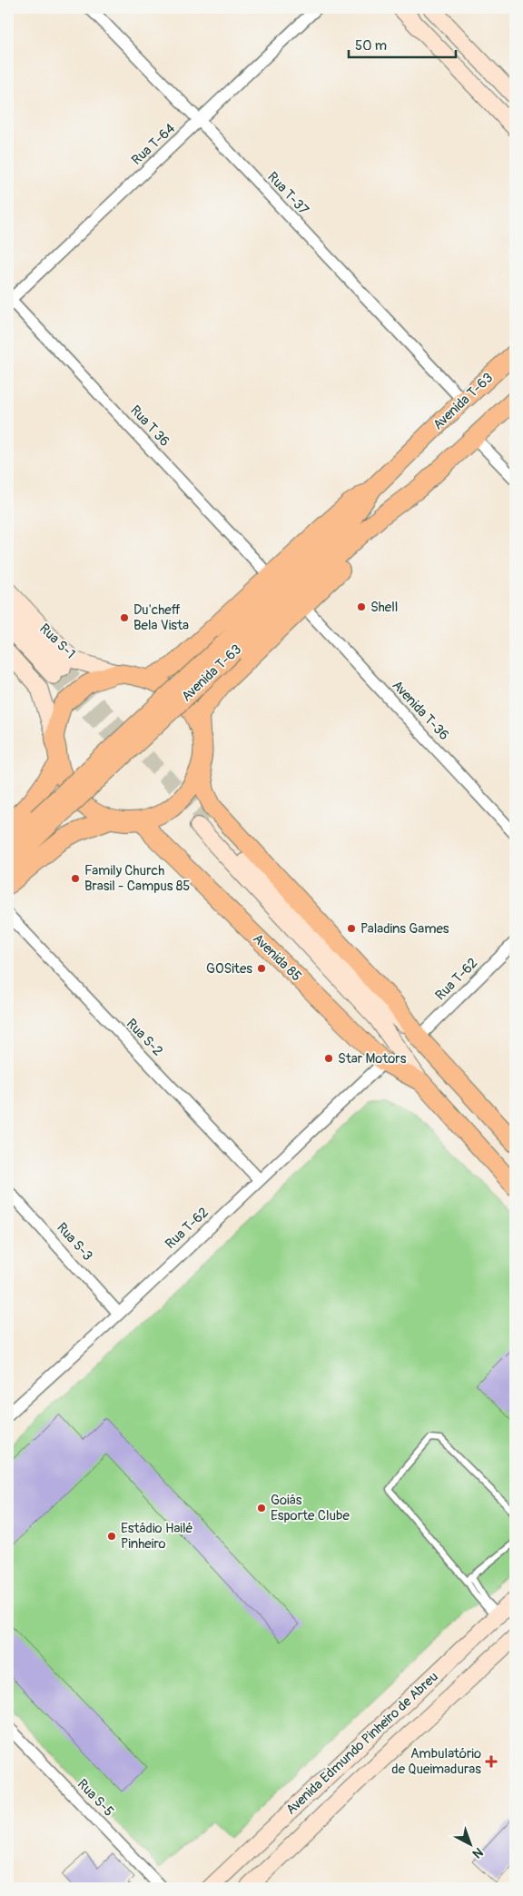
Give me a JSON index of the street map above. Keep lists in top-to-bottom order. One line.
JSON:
{"streets":{"main road":["Avenida T-63","Rua S-1","Avenida 85","Avenida Edmundo Pinheiro de Abreu"],"street":["Rua T-64","Rua T-37","Rua T 36","Avenida T-36","Rua T-62","Rua S-2","Rua S-3","Rua S-5"]},"crossings":[["Rua T-64","Rua T-37"],["Rua T-64","Rua T 36"],["Rua T-37","Avenida T-63"],["Avenida T-63","Rua T 36"],["Avenida T-63","Rua S-1"],["Avenida T-63","Avenida T-36"],["Avenida T-63","Avenida 85"],["Rua S-1","Avenida 85"],["Avenida 85","Rua T-62"],["Rua T-62","Rua S-2"],["Rua T-62","Rua S-3"]],"places":{"other":["Shell","Du'cheff Bela Vista","Family Church Brasil - Campus 85","Paladins Games","GOSites","Star Motors","Goiás Esporte Clube","Estádio Hailé Pinheiro"],"health":["Ambulatório de Queimaduras"]},"scale_bar":"50 m","north":"bottom right"}
